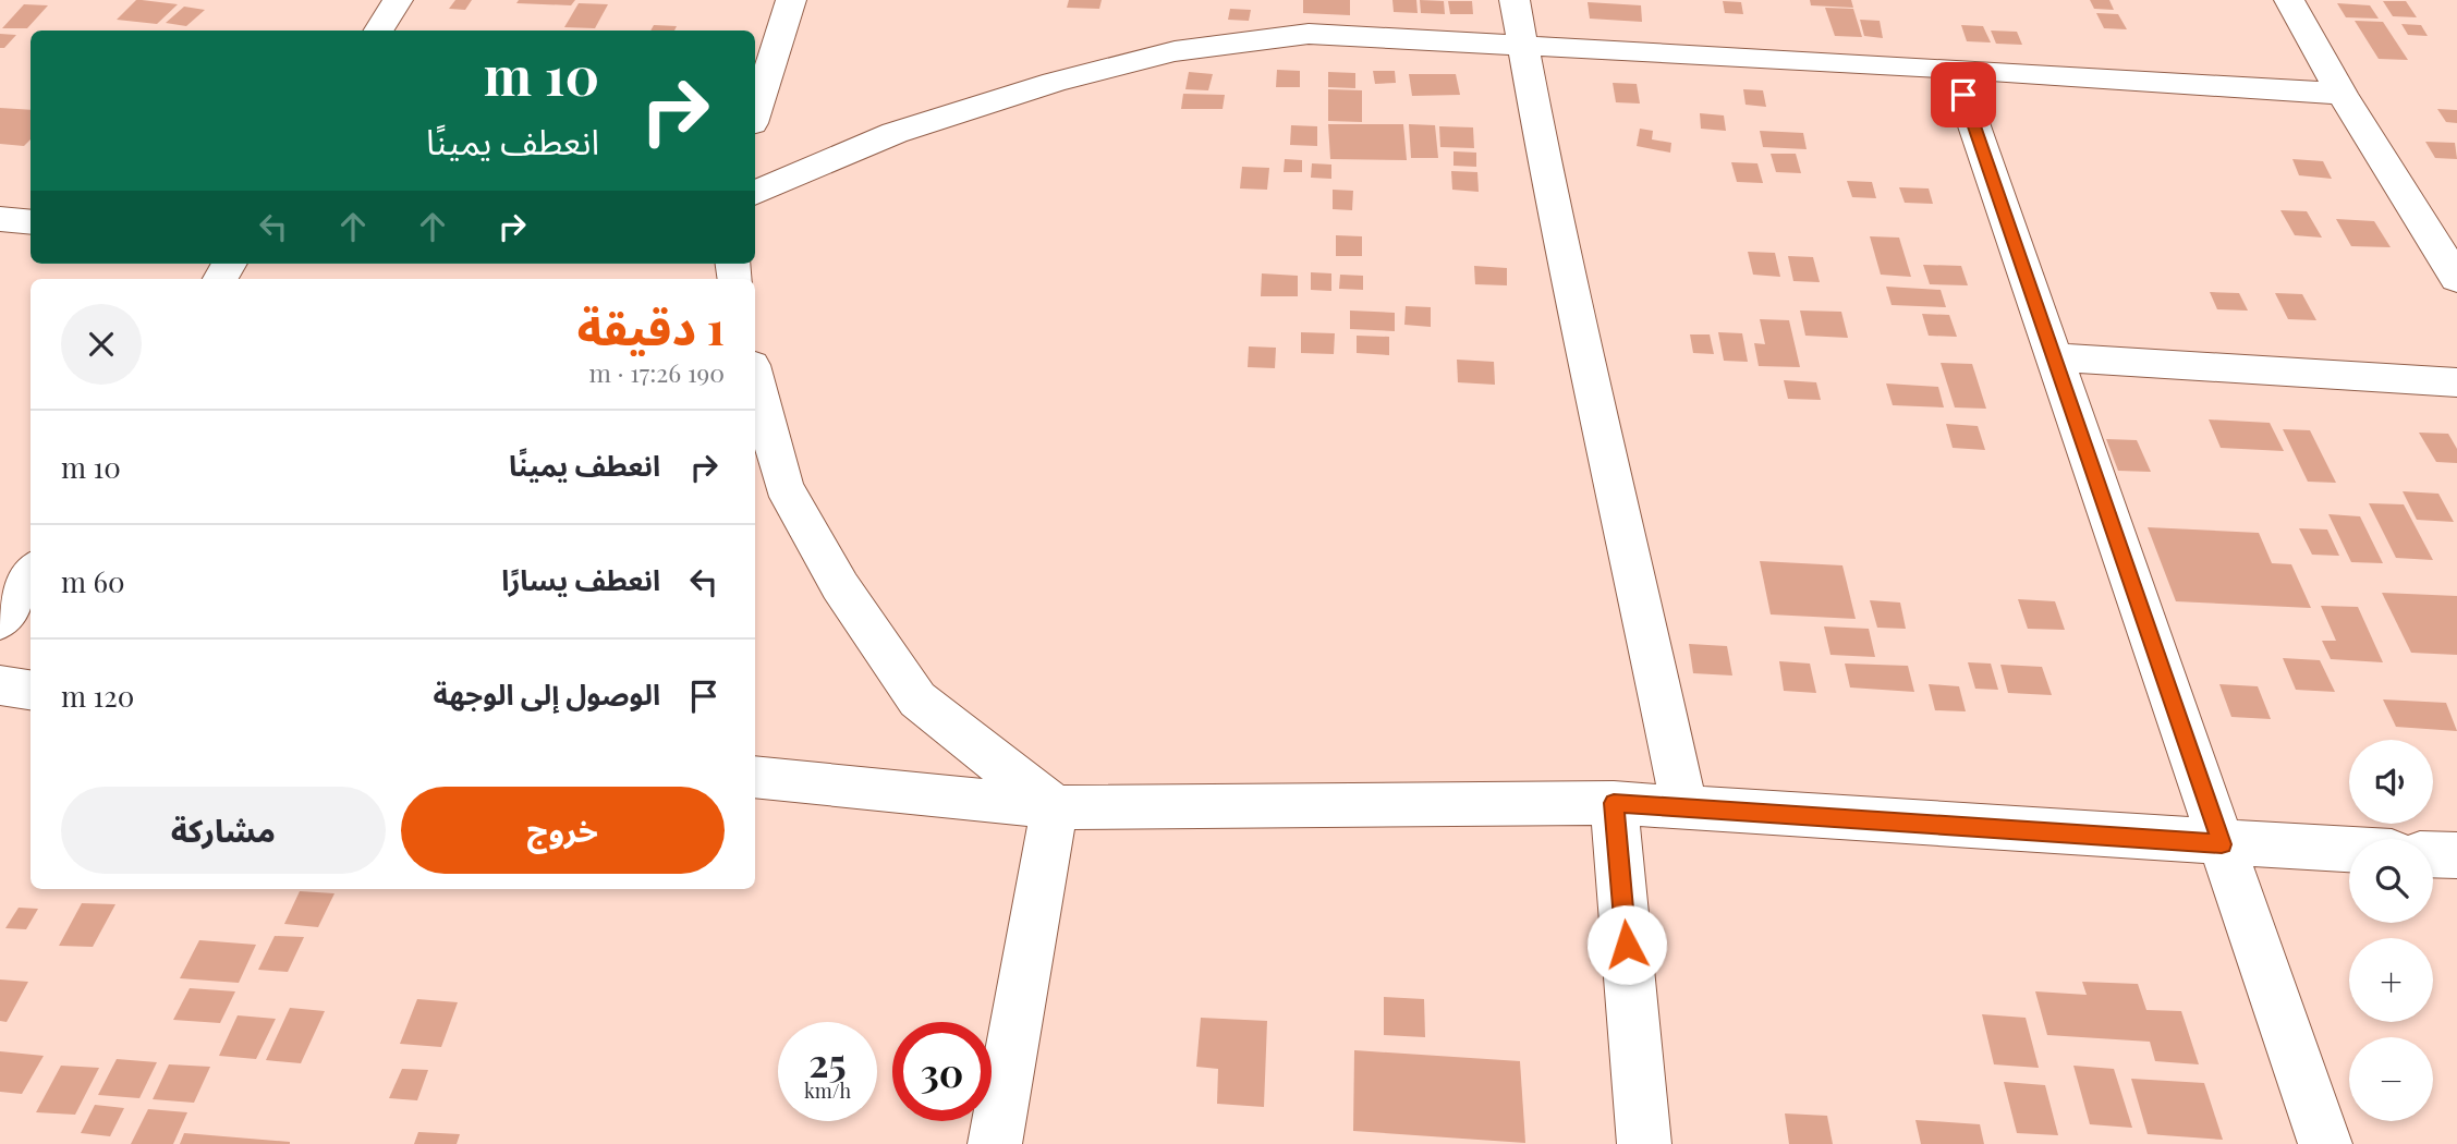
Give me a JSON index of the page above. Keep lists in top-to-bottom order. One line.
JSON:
{"page":{"turn":["10 m","انعطف يمينًا"],"heading":["1 دقيقة","190 m · 17:26"],"list":[{"name":"انعطف يمينًا","value":"10 m"},{"name":"انعطف يسارًا","value":"60 m"},{"name":"الوصول إلى الوجهة","value":"120 m"}],"map_buttons":["+","−"],"buttons":["خروج","مشاركة"],"speed":"25 km/h","limit":"30"}}
